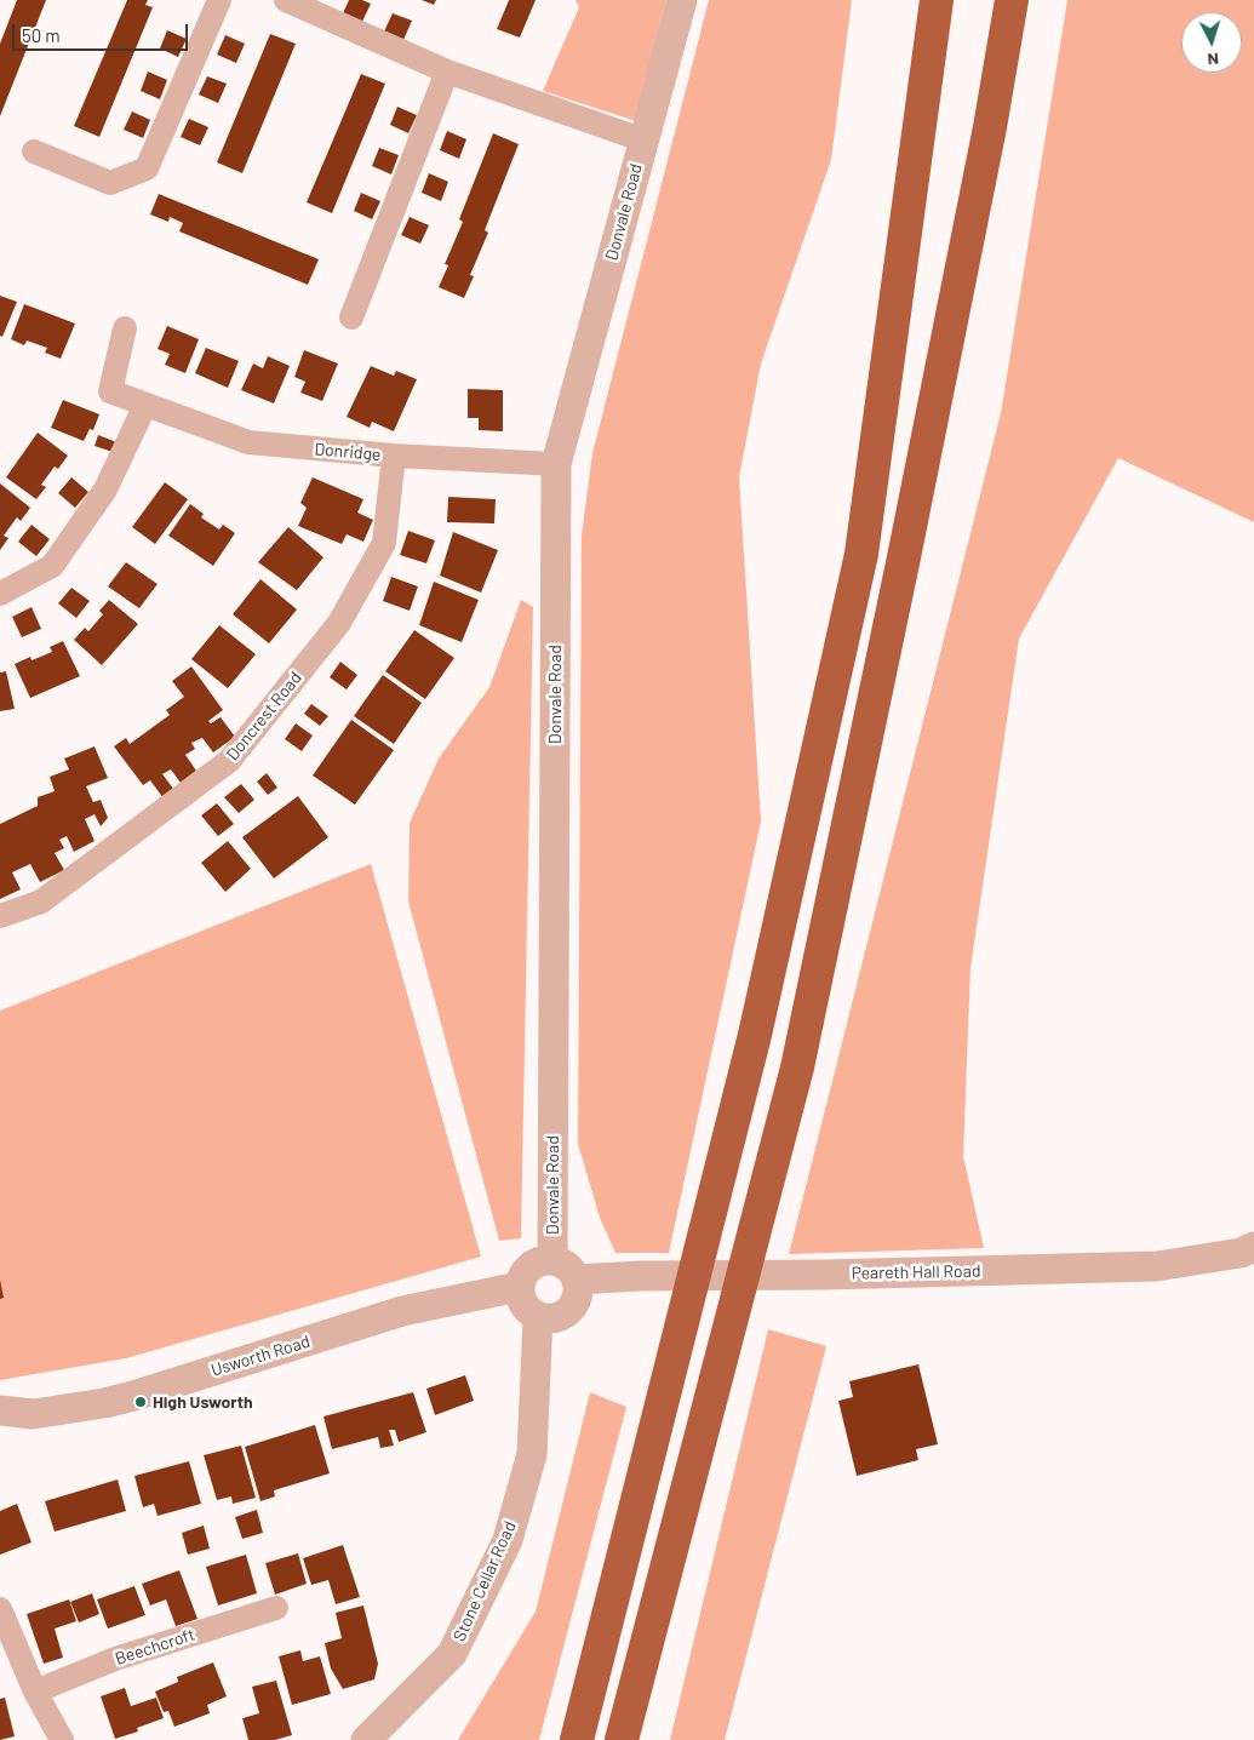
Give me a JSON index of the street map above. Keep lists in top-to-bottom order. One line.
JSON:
{"streets":{"street":["Donvale Road","Donridge","Doncrest Road","Peareth Hall Road","Usworth Road","Stone Cellar Road","Beechcroft"]},"crossings":[["Donvale Road","Donridge"],["Donvale Road","Peareth Hall Road"],["Donvale Road","Usworth Road"],["Donvale Road","Stone Cellar Road"],["Donridge","Doncrest Road"],["Peareth Hall Road","Usworth Road"],["Peareth Hall Road","Stone Cellar Road"],["Usworth Road","Stone Cellar Road"]],"places":["High Usworth"],"scale_bar":"50 m","north":"bottom"}
